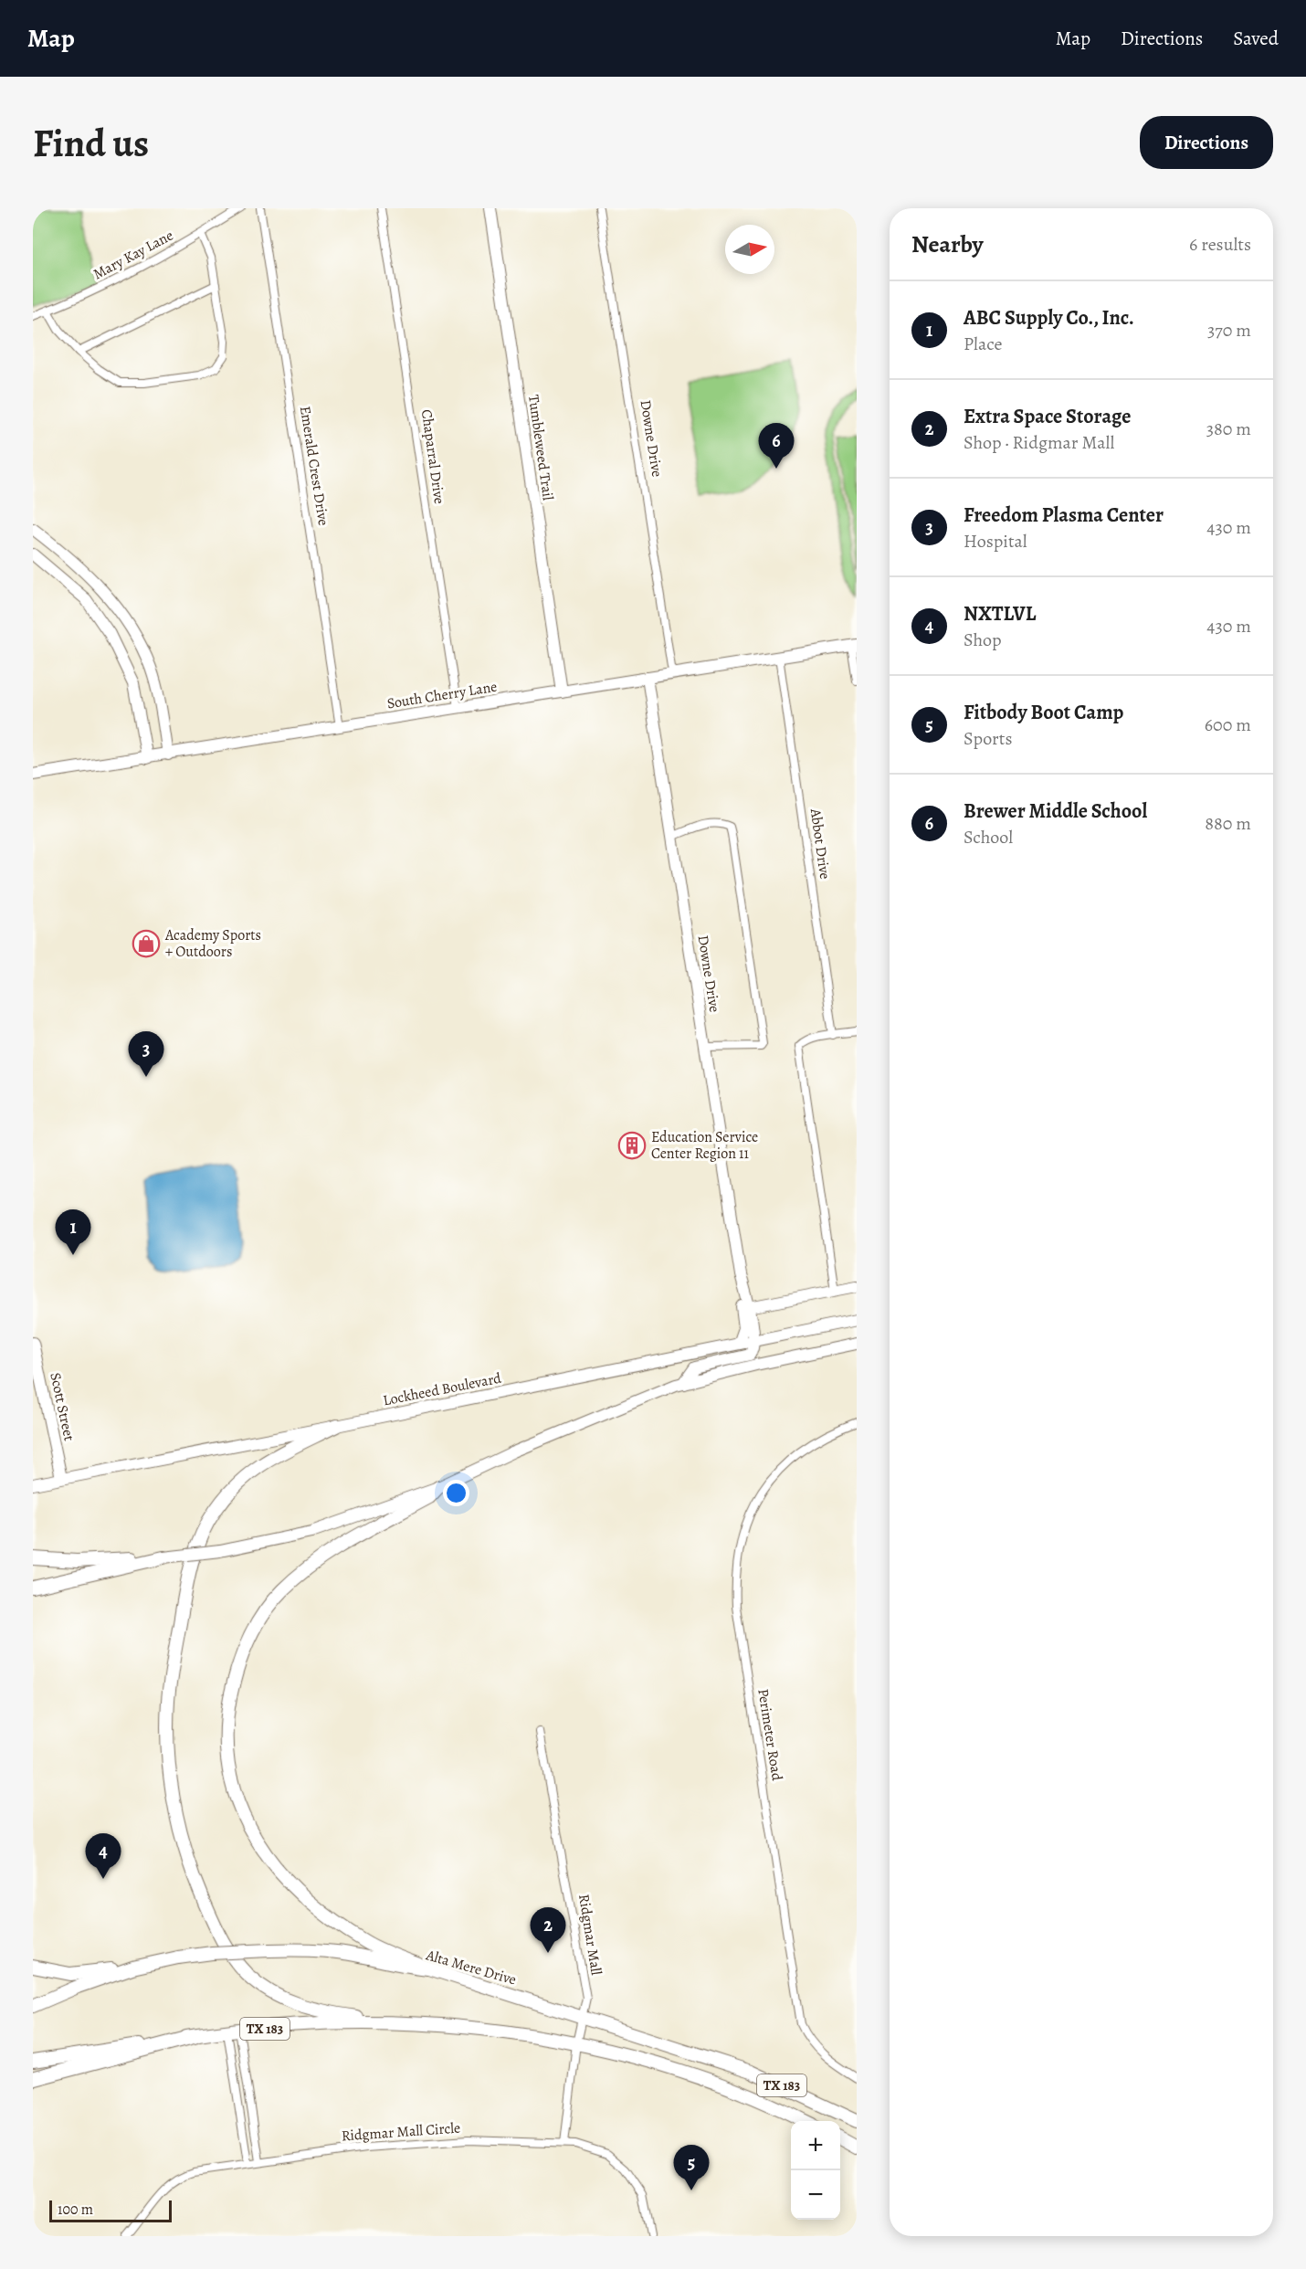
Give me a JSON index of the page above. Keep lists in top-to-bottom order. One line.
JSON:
{"streets":{"main road":["Alta Mere Drive","TX 183"],"street":["Mary Kay Lane","Downe Drive","Tumbleweed Trail","Chaparral Drive","Emerald Crest Drive","South Cherry Lane","Abbot Drive","Lockheed Boulevard","Scott Street","Perimeter Road","Ridgmar Mall","Ridgmar Mall Circle"]},"crossings":[["Downe Drive","South Cherry Lane"],["Downe Drive","Lockheed Boulevard"],["Tumbleweed Trail","South Cherry Lane"],["Chaparral Drive","South Cherry Lane"],["Emerald Crest Drive","South Cherry Lane"],["South Cherry Lane","Abbot Drive"],["Lockheed Boulevard","Scott Street"],["Ridgmar Mall","Alta Mere Drive"],["Ridgmar Mall","TX 183"],["Ridgmar Mall","Ridgmar Mall Circle"]],"places":{"shop":["Academy Sports + Outdoors"],"building":["Education Service Center Region 11"]},"scale_bar":"100 m","north":"right","page":{"header":"Map","nav":["Map","Directions","Saved"],"buttons":"Directions","title":"Find us","heading":["Nearby","6 results"],"list":[{"mark":"1","name":"ABC Supply Co., Inc.","note":"Place","value":"370 m"},{"mark":"2","name":"Extra Space Storage","note":"Shop · Ridgmar Mall","value":"380 m"},{"mark":"3","name":"Freedom Plasma Center","note":"Hospital","value":"430 m"},{"mark":"4","name":"NXTLVL","note":"Shop","value":"430 m"},{"mark":"5","name":"Fitbody Boot Camp","note":"Sports","value":"600 m"},{"mark":"6","name":"Brewer Middle School","note":"School","value":"880 m"}],"pins":["6","3","1","4","2","5"],"map_buttons":["+","−"],"scale":"100 m"}}
